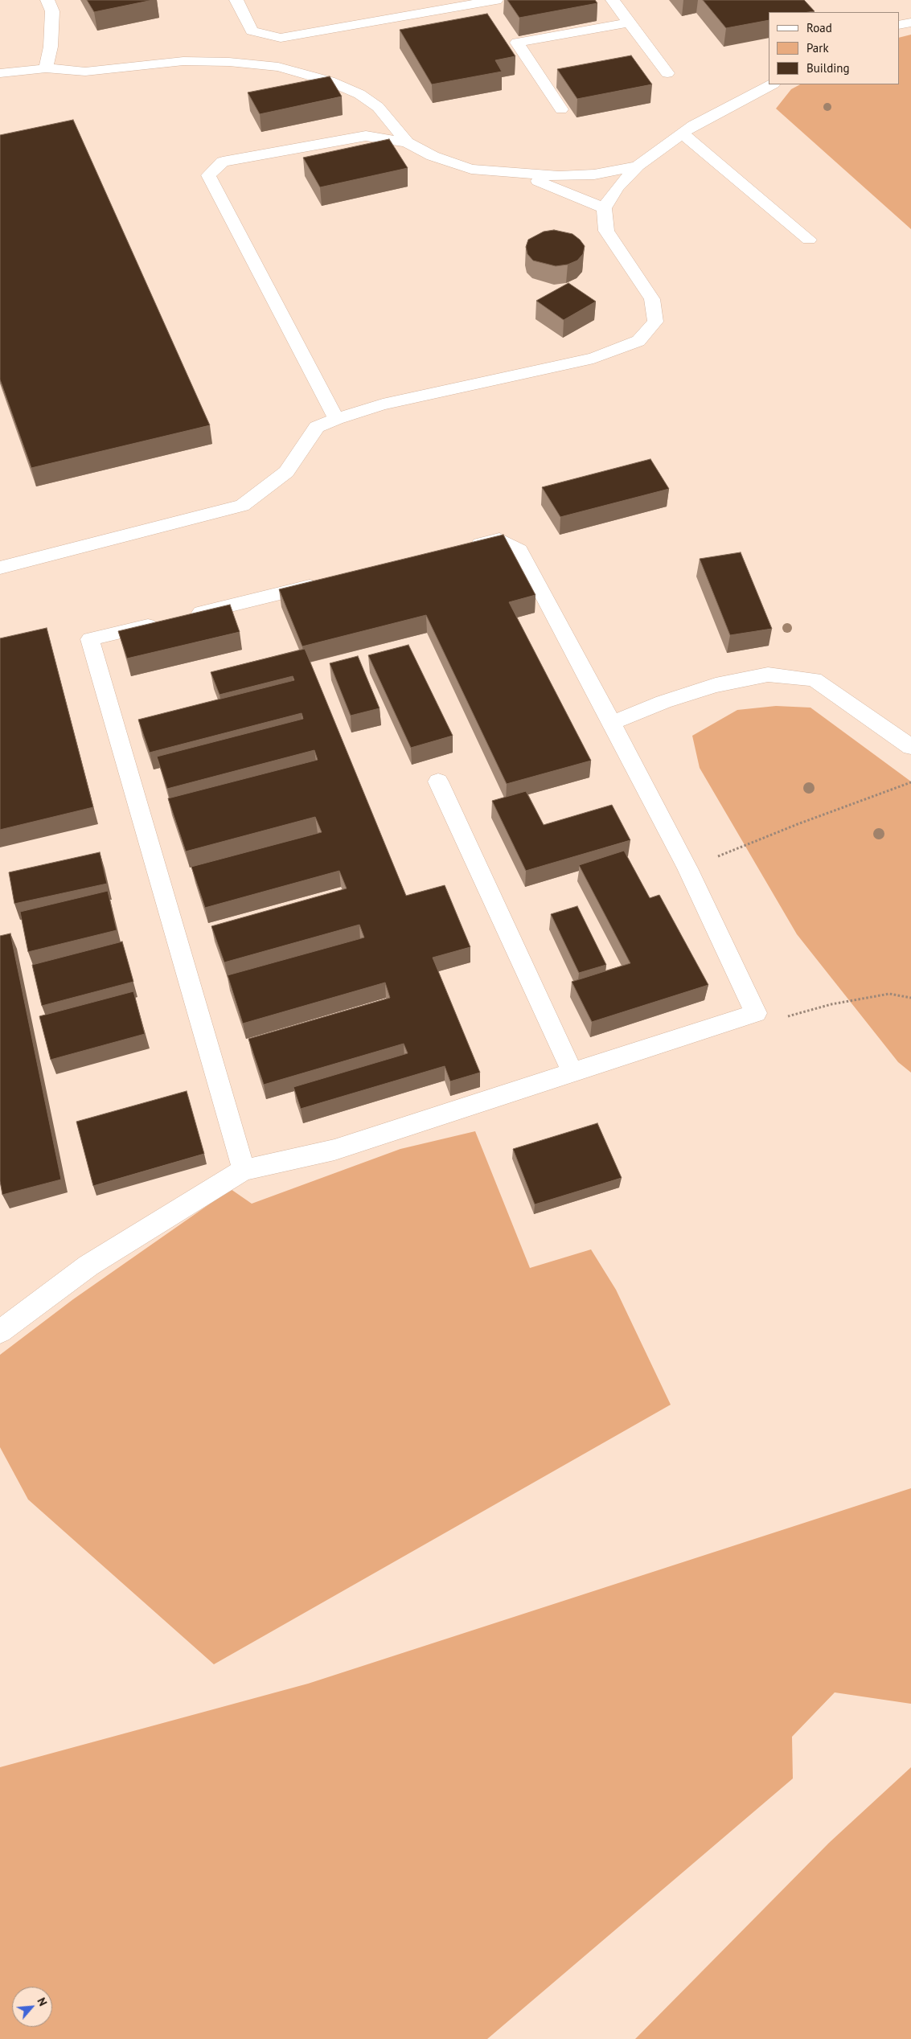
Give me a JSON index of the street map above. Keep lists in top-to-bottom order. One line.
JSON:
{"legend":["Road","Park","Building"],"north":"top right"}
